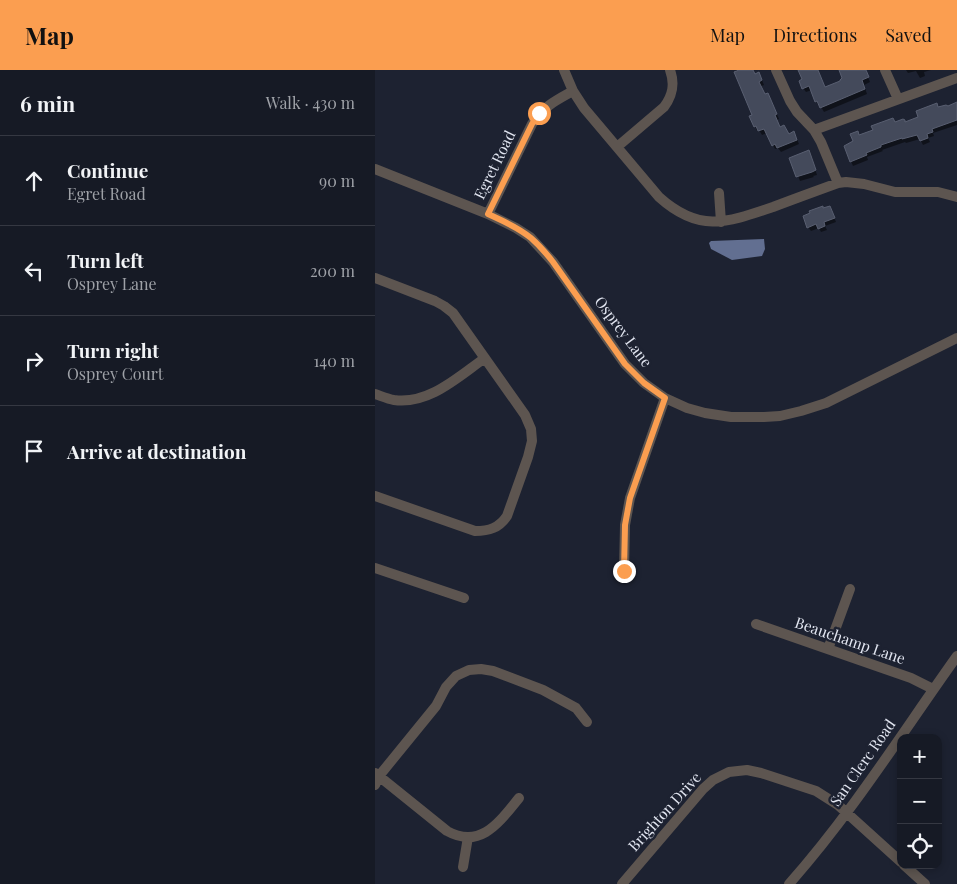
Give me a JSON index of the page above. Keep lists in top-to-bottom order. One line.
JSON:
{"streets":{"street":["Egret Road","Osprey Lane","Beauchamp Lane","San Clerc Road","Brighton Drive"]},"crossings":[["Egret Road","Osprey Lane"],["Beauchamp Lane","San Clerc Road"],["San Clerc Road","Brighton Drive"]],"page":{"header":"Map","nav":["Map","Directions","Saved"],"heading":["6 min","Walk · 430 m"],"list":[["Continue","Egret Road","90 m"],["Turn left","Osprey Lane","200 m"],["Turn right","Osprey Court","140 m"],"Arrive at destination"],"map_buttons":["+","−"]}}
